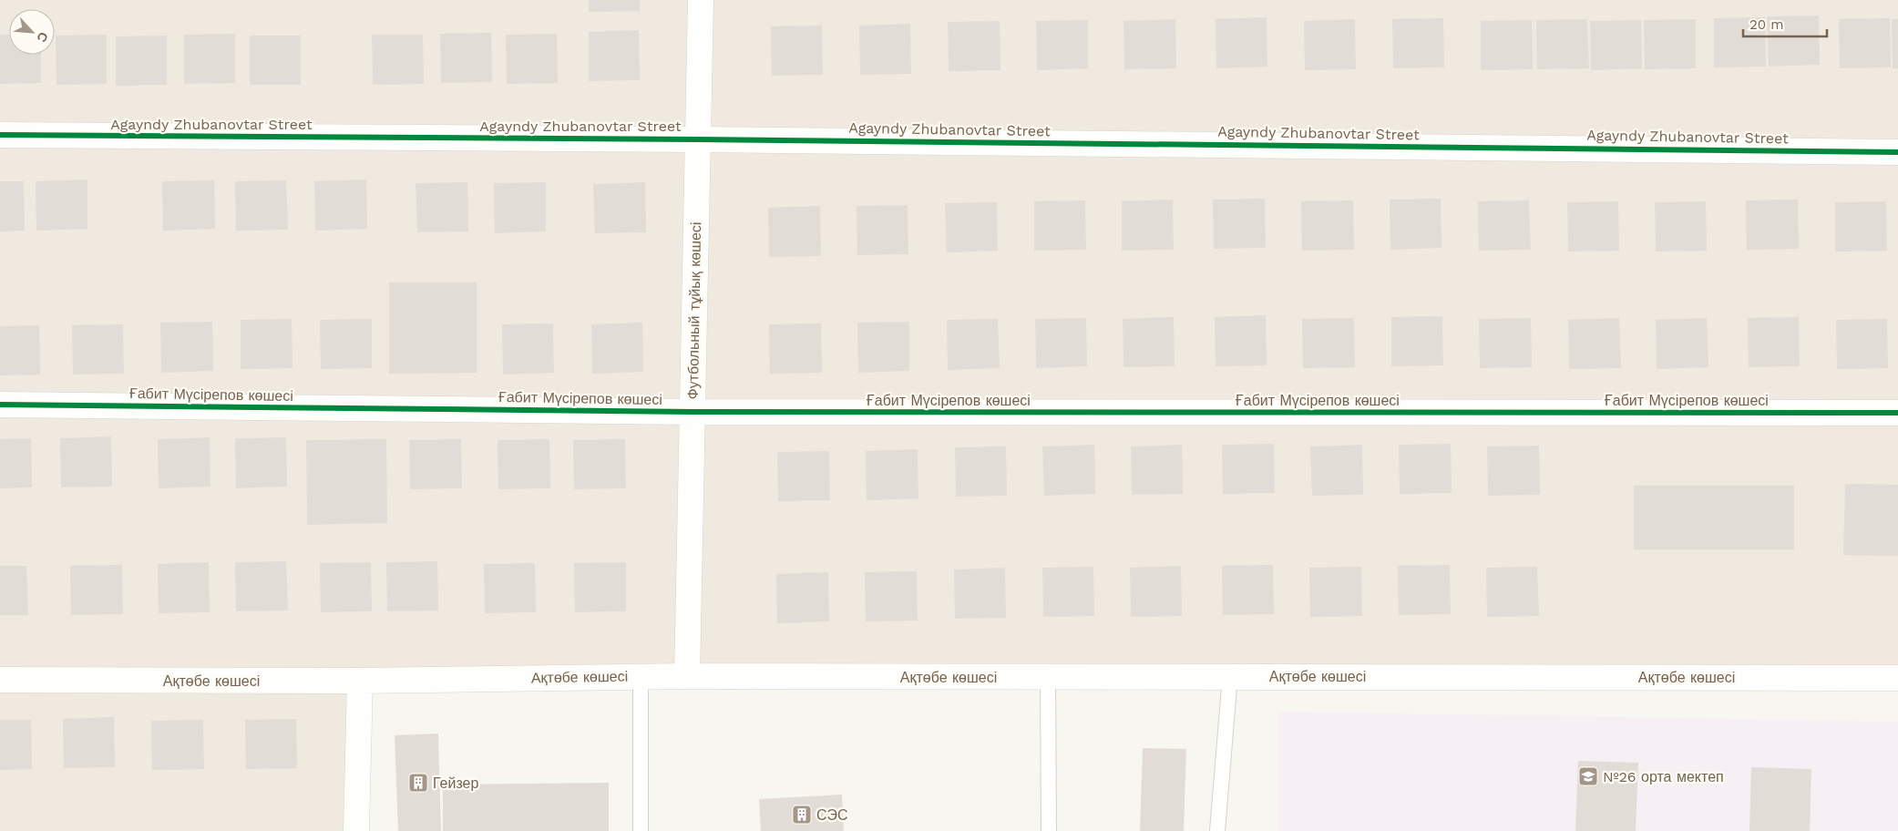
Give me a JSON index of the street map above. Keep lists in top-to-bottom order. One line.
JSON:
{"streets":{"street":["Agayndy Zhubanovtar Street","Футбольный тұйық көшесі","Ғабит Мүсірепов көшесі","Ақтөбе көшесі"]},"crossings":[["Agayndy Zhubanovtar Street","Футбольный тұйық көшесі"],["Футбольный тұйық көшесі","Ғабит Мүсірепов көшесі"],["Футбольный тұйық көшесі","Ақтөбе көшесі"]],"places":{"school or university":["№26 орта мектеп"],"building":["Гейзер","СЭС"]},"scale_bar":"20 m","north":"bottom right"}
